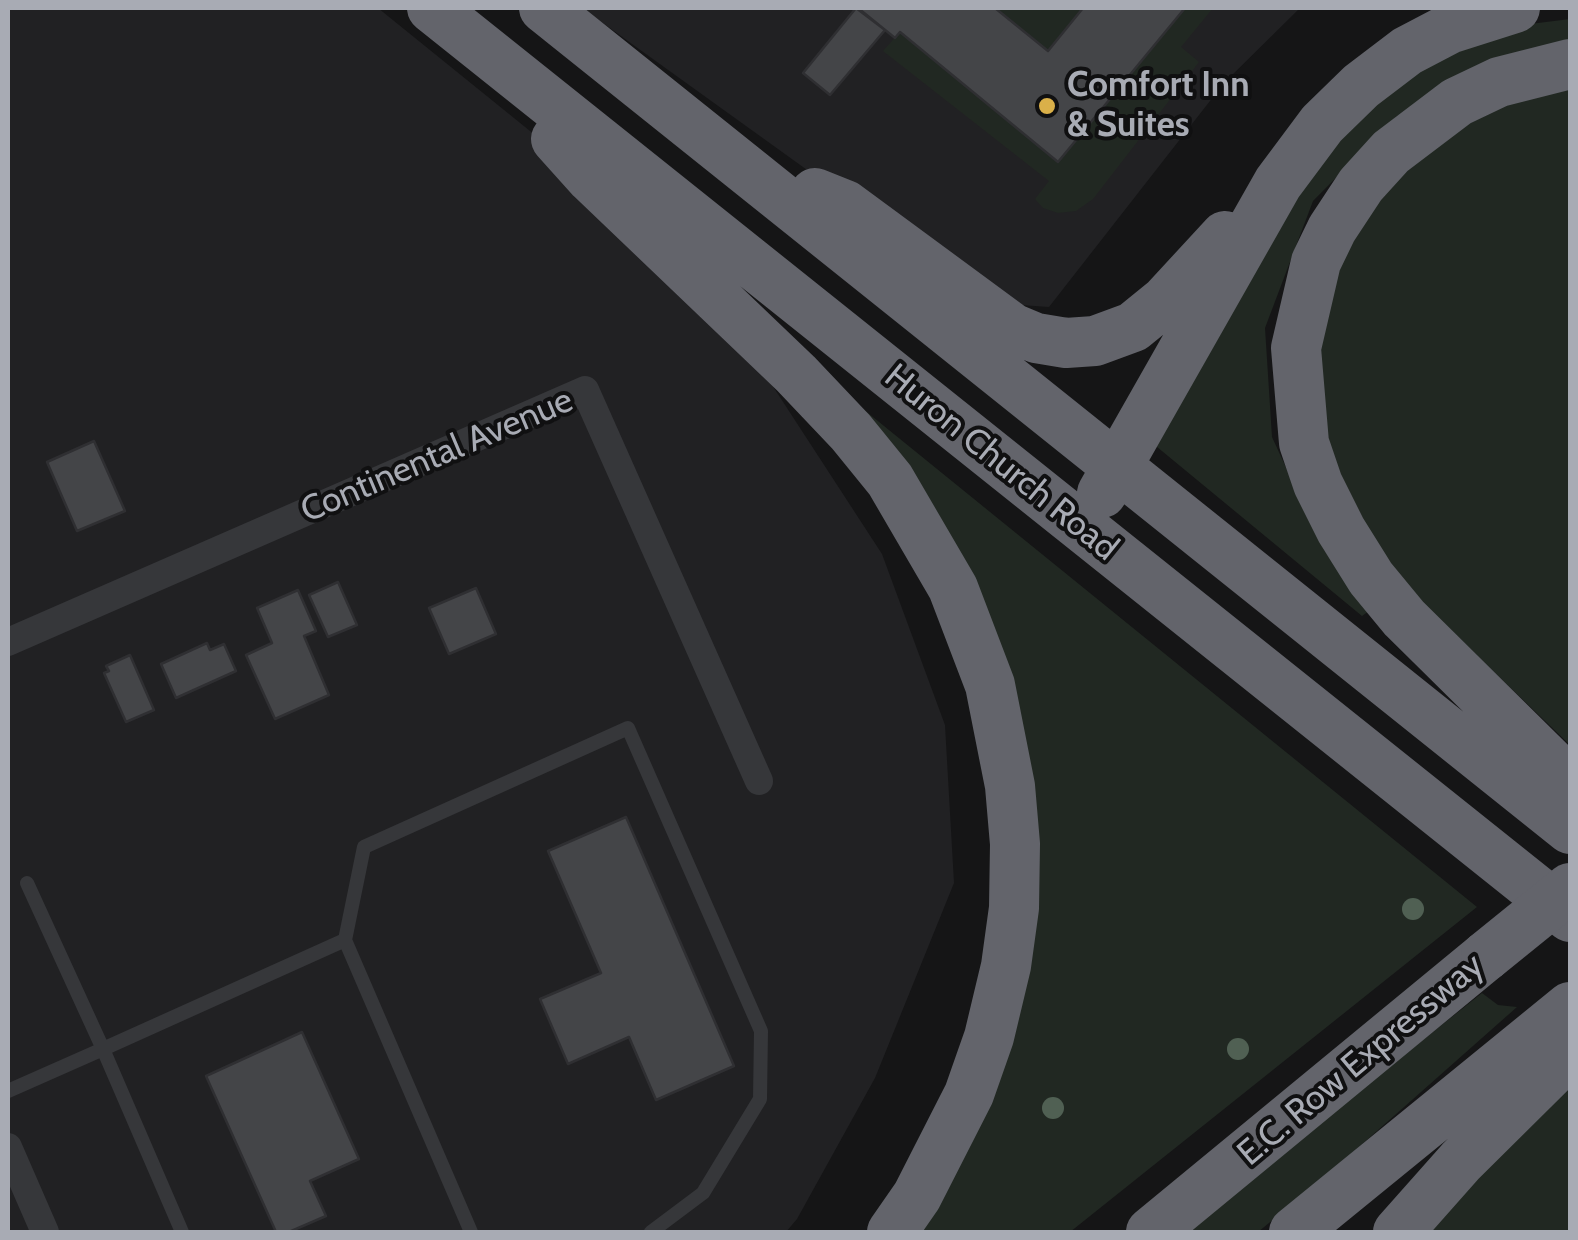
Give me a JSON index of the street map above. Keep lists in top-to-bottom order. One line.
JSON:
{"streets":{"highway":["Huron Church Road","E.C. Row Expressway"],"street":["Continental Avenue"]},"crossings":[["Huron Church Road","E.C. Row Expressway"]],"places":["Comfort Inn & Suites"]}
